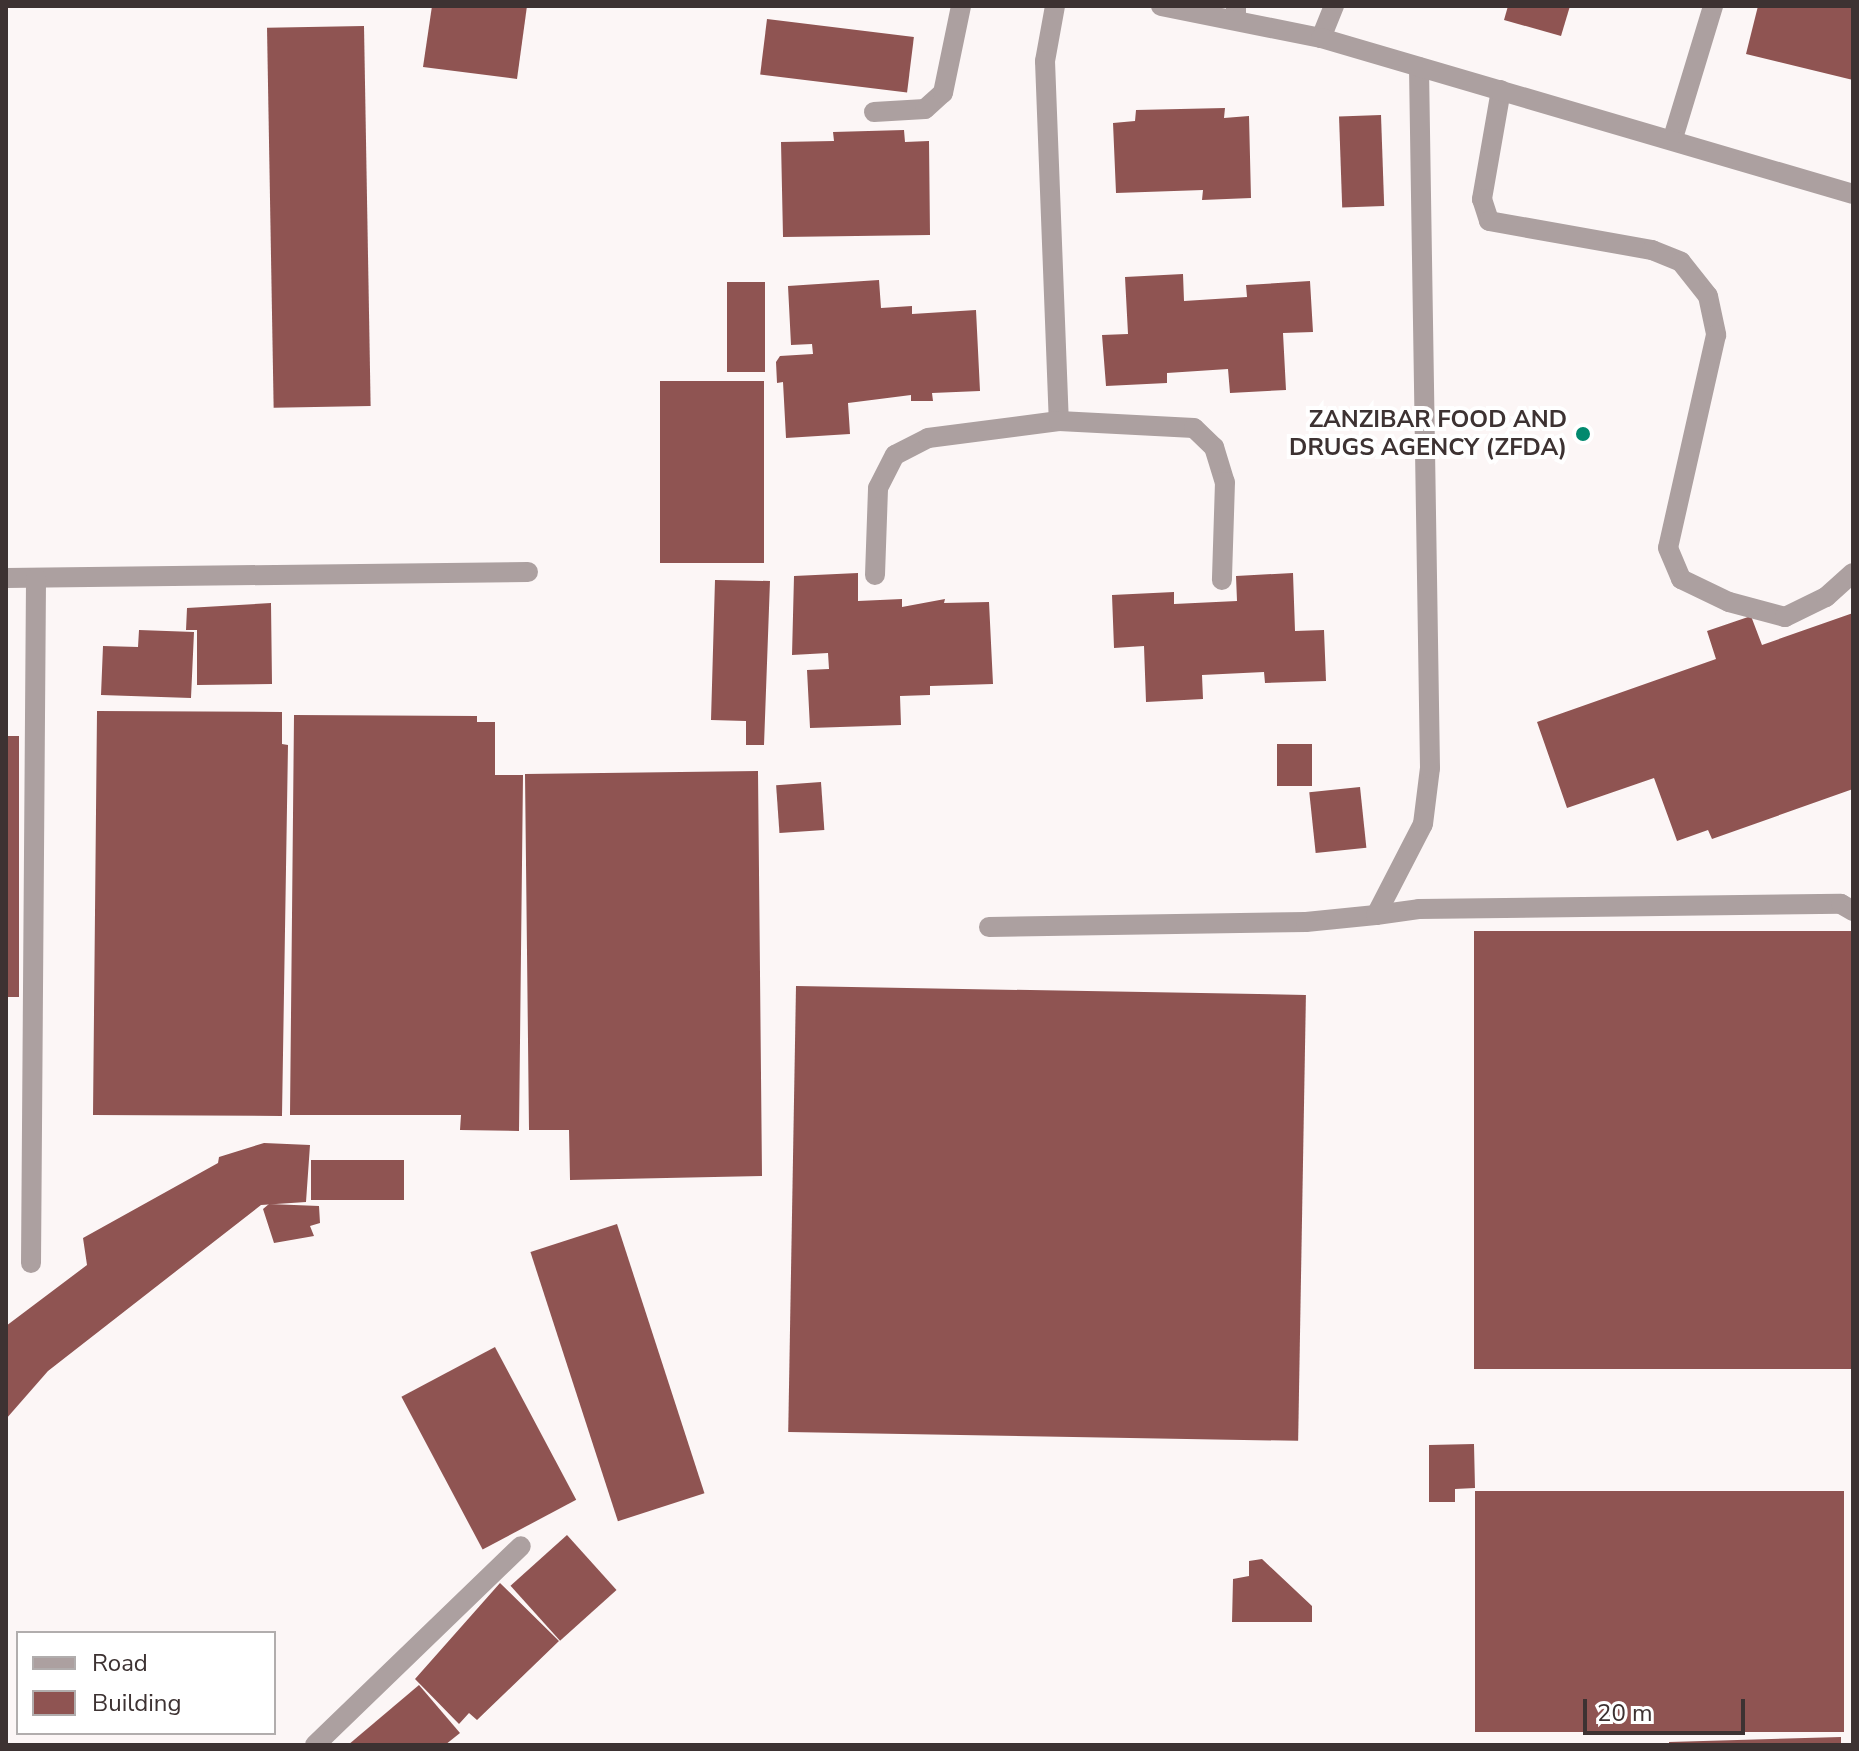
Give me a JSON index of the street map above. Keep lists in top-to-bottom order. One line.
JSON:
{"places":["ZANZIBAR FOOD AND DRUGS AGENCY (ZFDA)"],"legend":["Road","Building"],"scale_bar":"20 m"}
